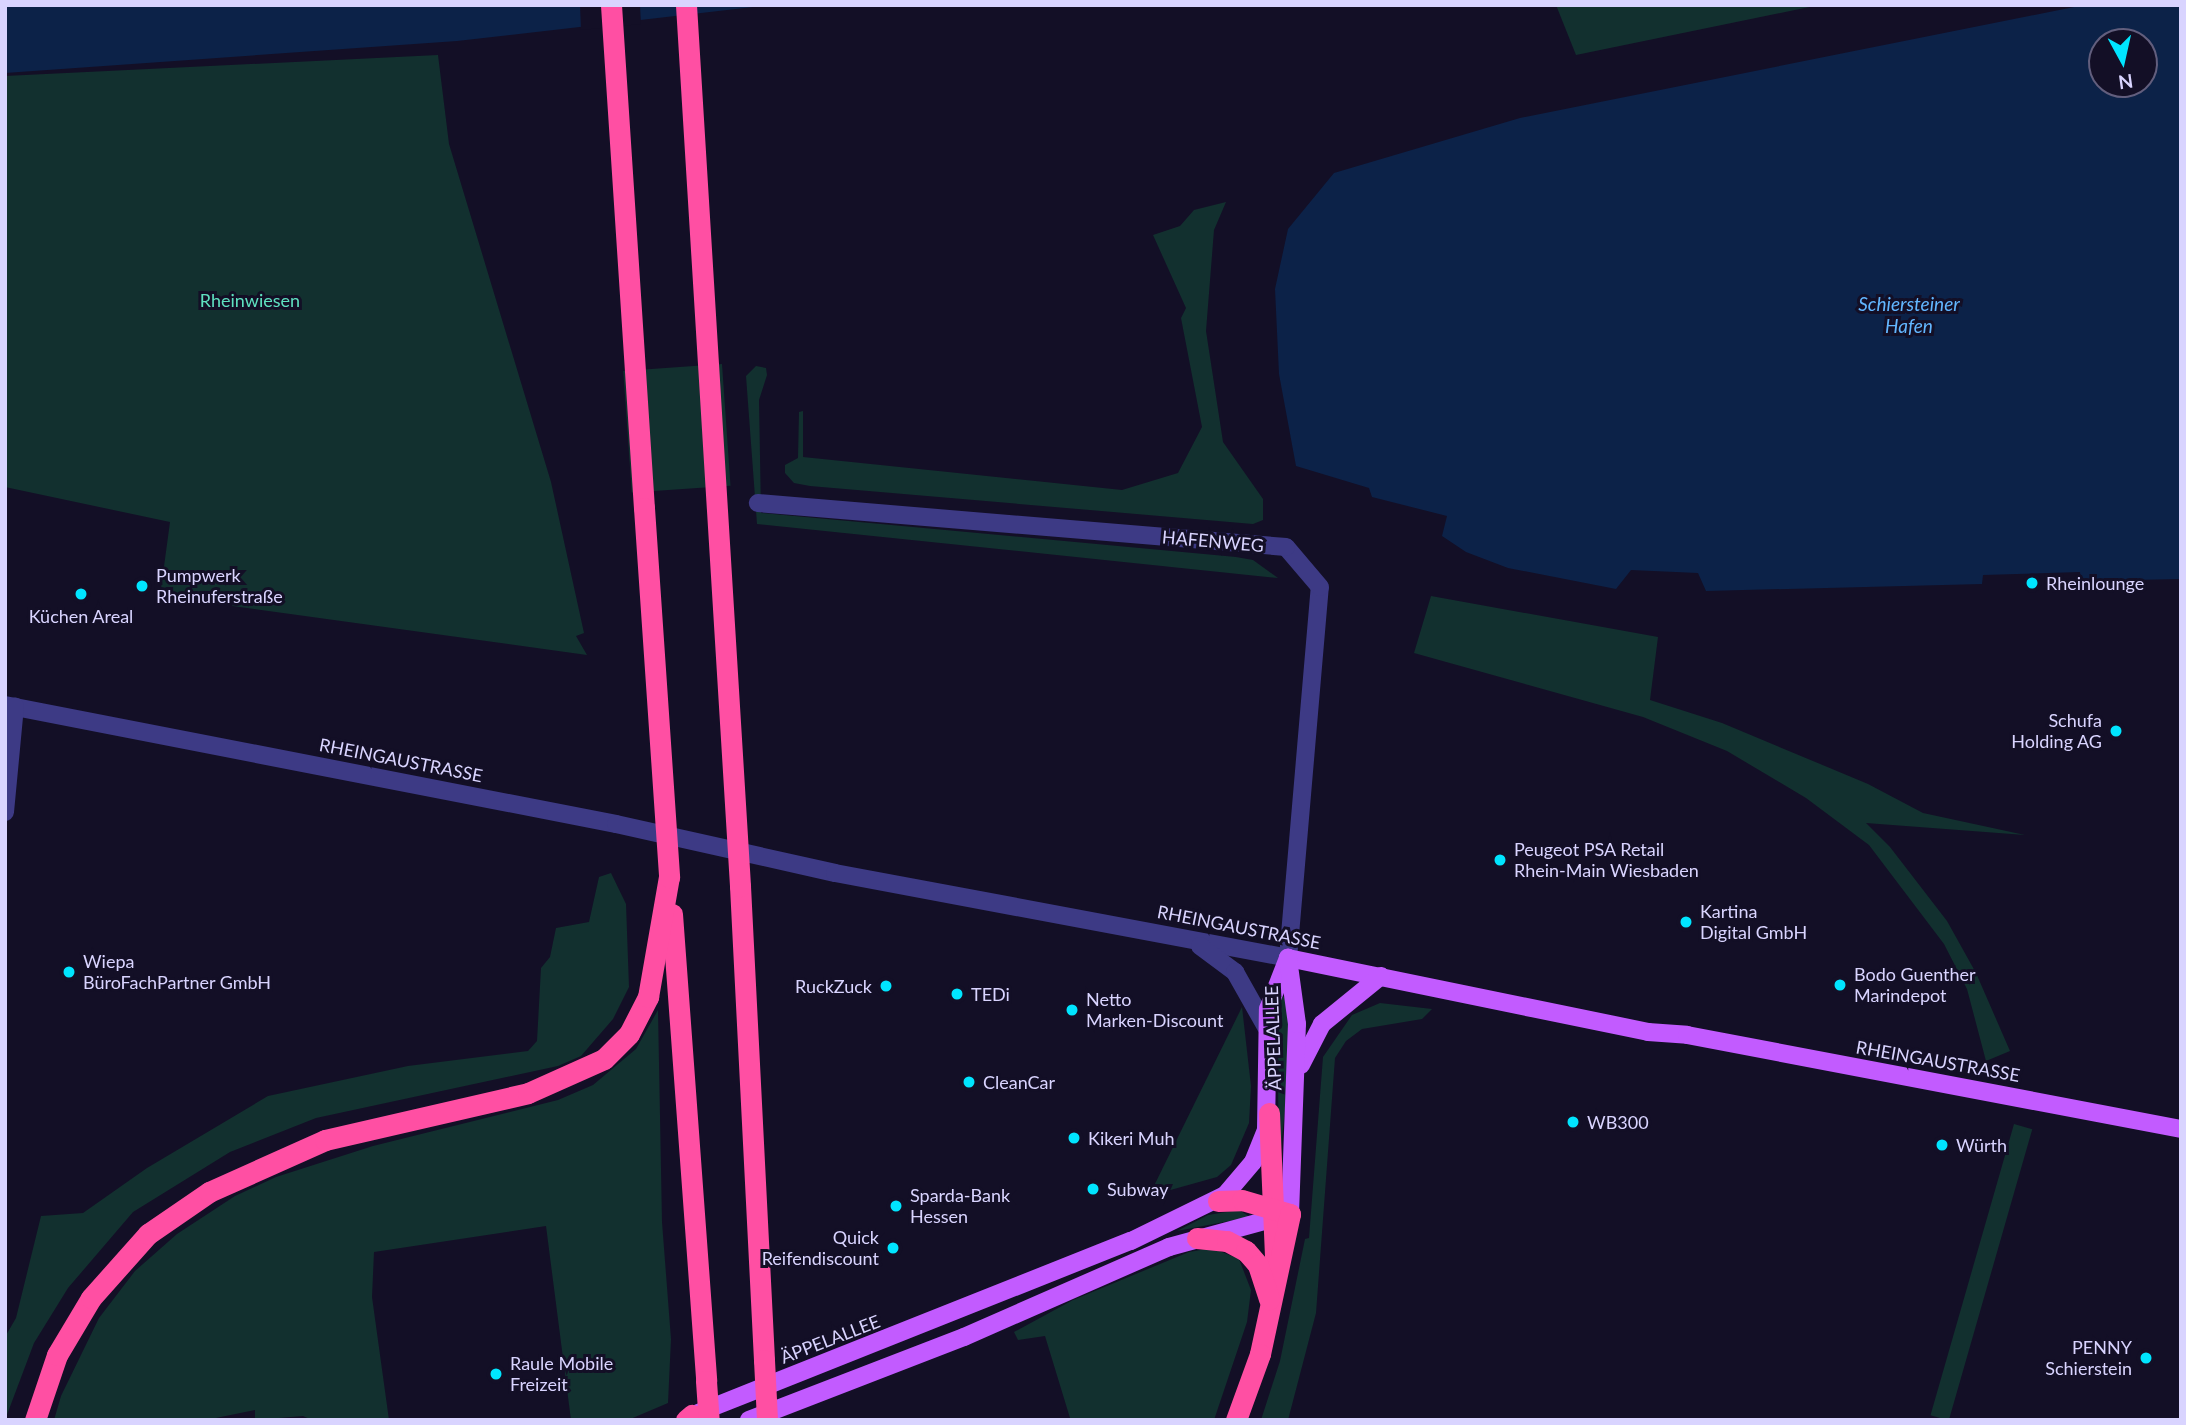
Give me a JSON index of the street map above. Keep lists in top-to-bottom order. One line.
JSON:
{"streets":{"main road":["RHEINGAUSTRASSE","ÄPPELALLEE"],"street":["HAFENWEG"]},"crossings":[["HAFENWEG","RHEINGAUSTRASSE"],["HAFENWEG","ÄPPELALLEE"],["RHEINGAUSTRASSE","ÄPPELALLEE"]],"water":["Schiersteiner Hafen"],"parks":["Rheinwiesen"],"places":["Rheinlounge","Pumpwerk Rheinuferstraße","Küchen Areal","Schufa Holding AG","Peugeot PSA Retail Rhein-Main Wiesbaden","Kartina Digital GmbH","Wiepa BüroFachPartner GmbH","Bodo Guenther Marindepot","RuckZuck","TEDi","Netto Marken-Discount","CleanCar","WB300","Kikeri Muh","Würth","Subway","Sparda-Bank Hessen","Quick Reifendiscount","PENNY Schierstein","Raule Mobile Freizeit"],"north":"bottom"}
